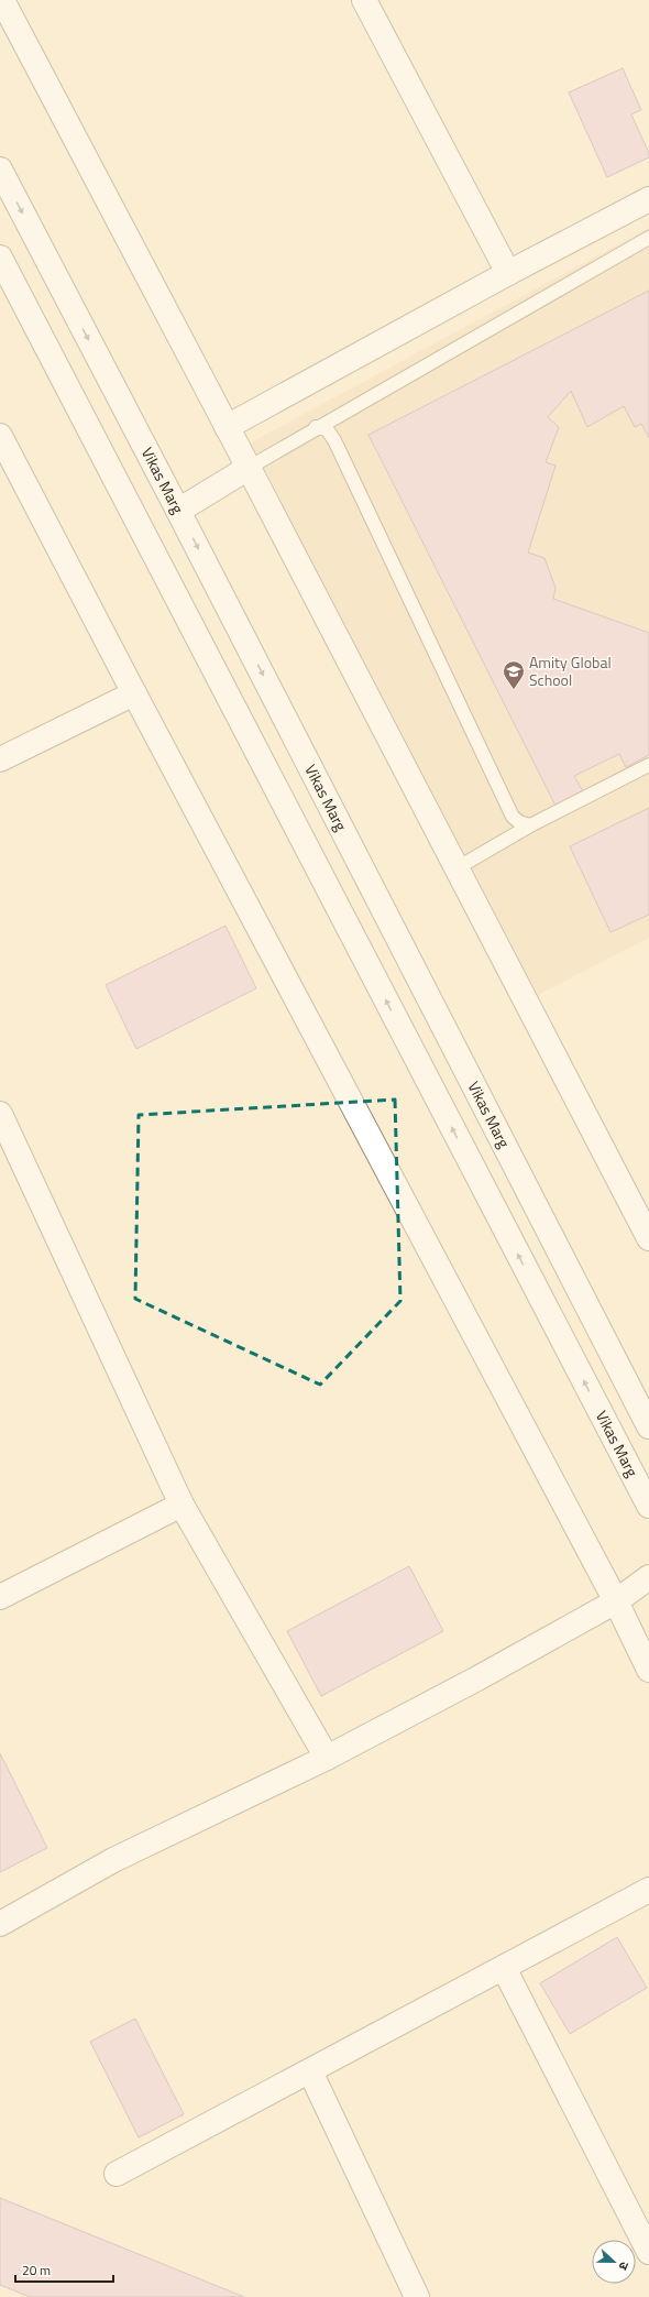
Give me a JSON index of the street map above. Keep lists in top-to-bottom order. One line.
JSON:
{"streets":{"street":["Vikas Marg"]},"places":{"school or university":["Amity Global School"]},"scale_bar":"20 m","north":"right"}
